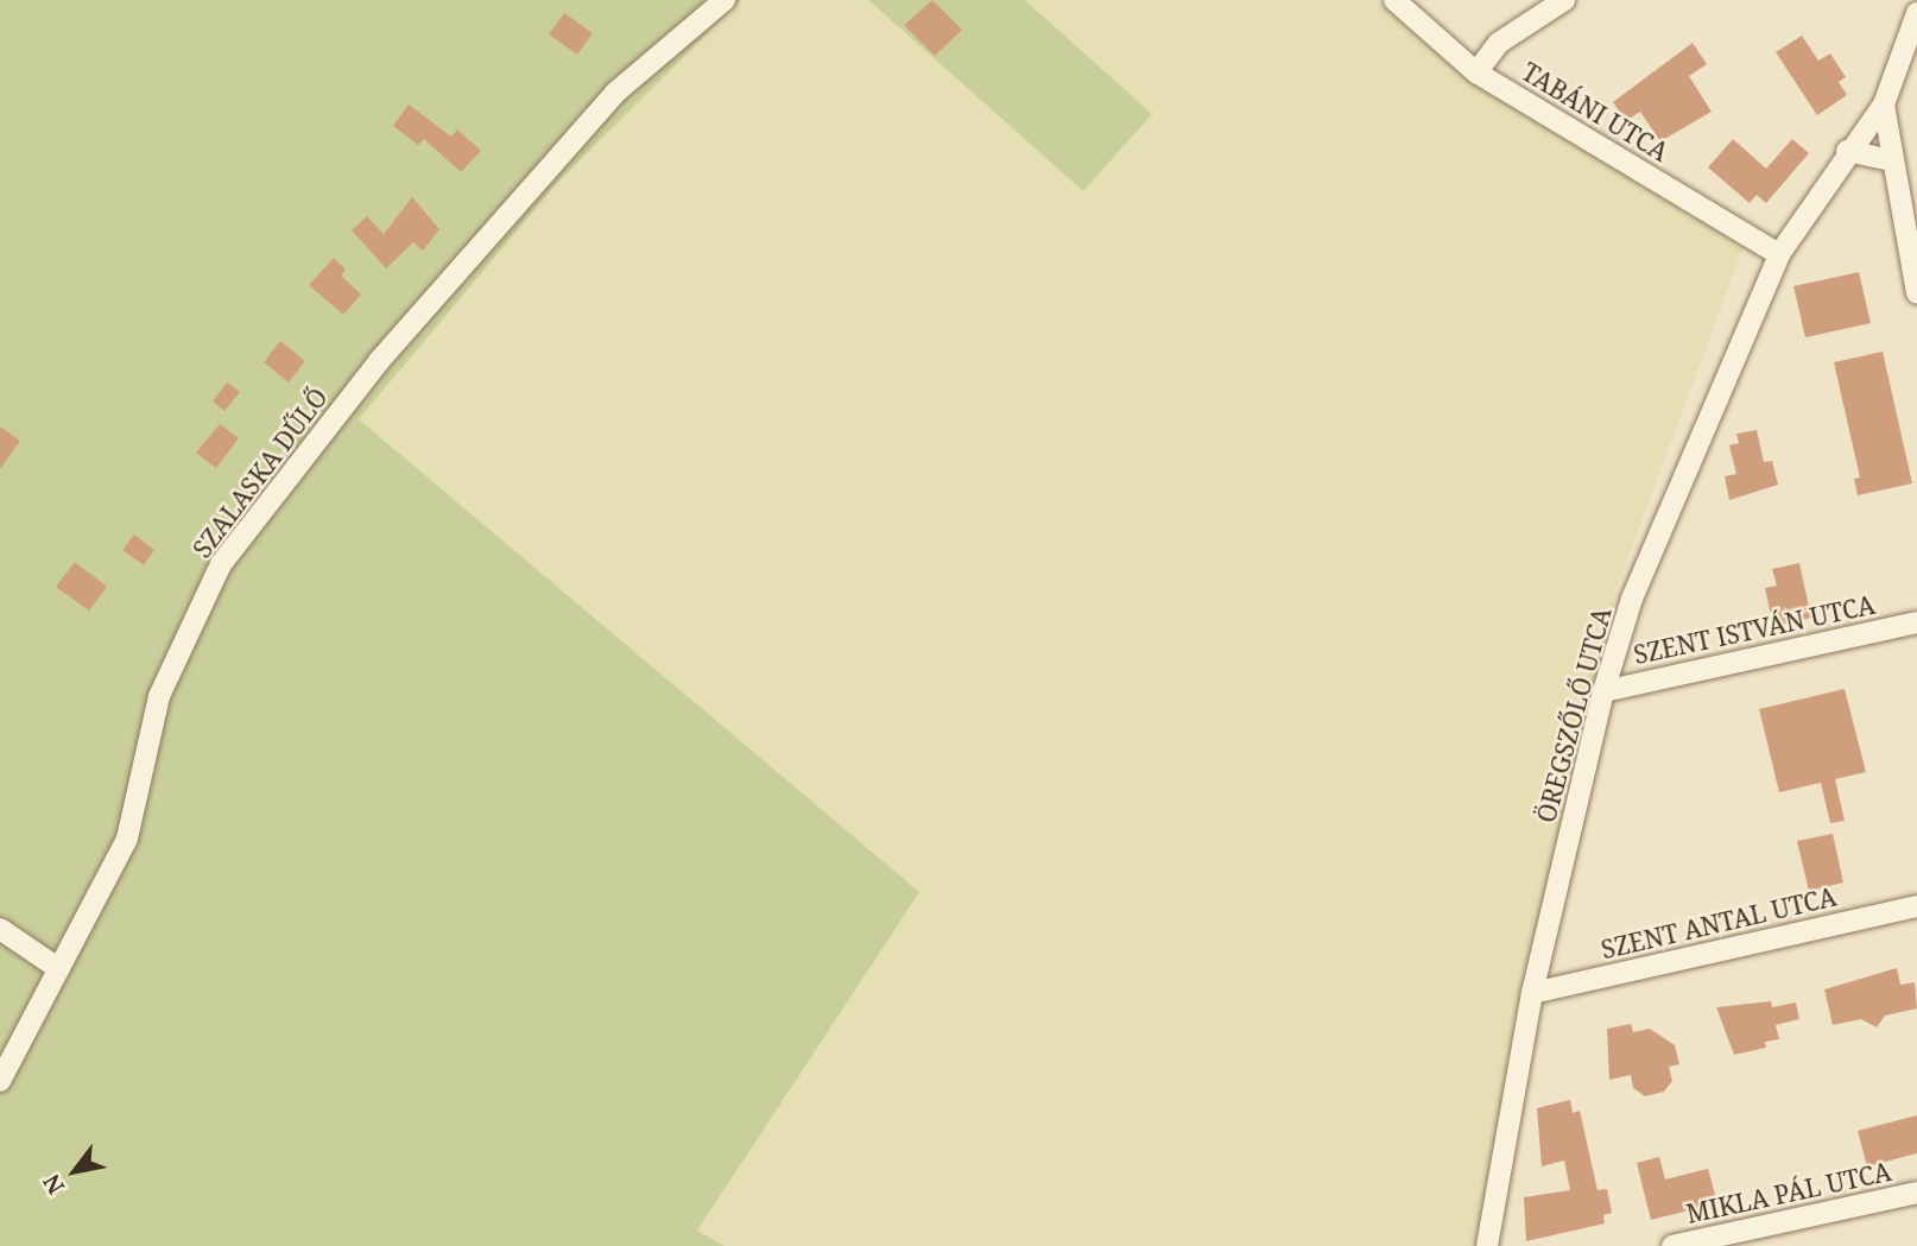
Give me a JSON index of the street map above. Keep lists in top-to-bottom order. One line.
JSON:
{"streets":{"street":["TABÁNI UTCA","SZALASKA DŰLŐ","SZENT ISTVÁN UTCA","ÖREGSZŐLŐ UTCA","SZENT ANTAL UTCA","MIKLA PÁL UTCA"]},"crossings":[["TABÁNI UTCA","ÖREGSZŐLŐ UTCA"],["SZENT ISTVÁN UTCA","ÖREGSZŐLŐ UTCA"],["ÖREGSZŐLŐ UTCA","SZENT ANTAL UTCA"]],"north":"bottom left"}
